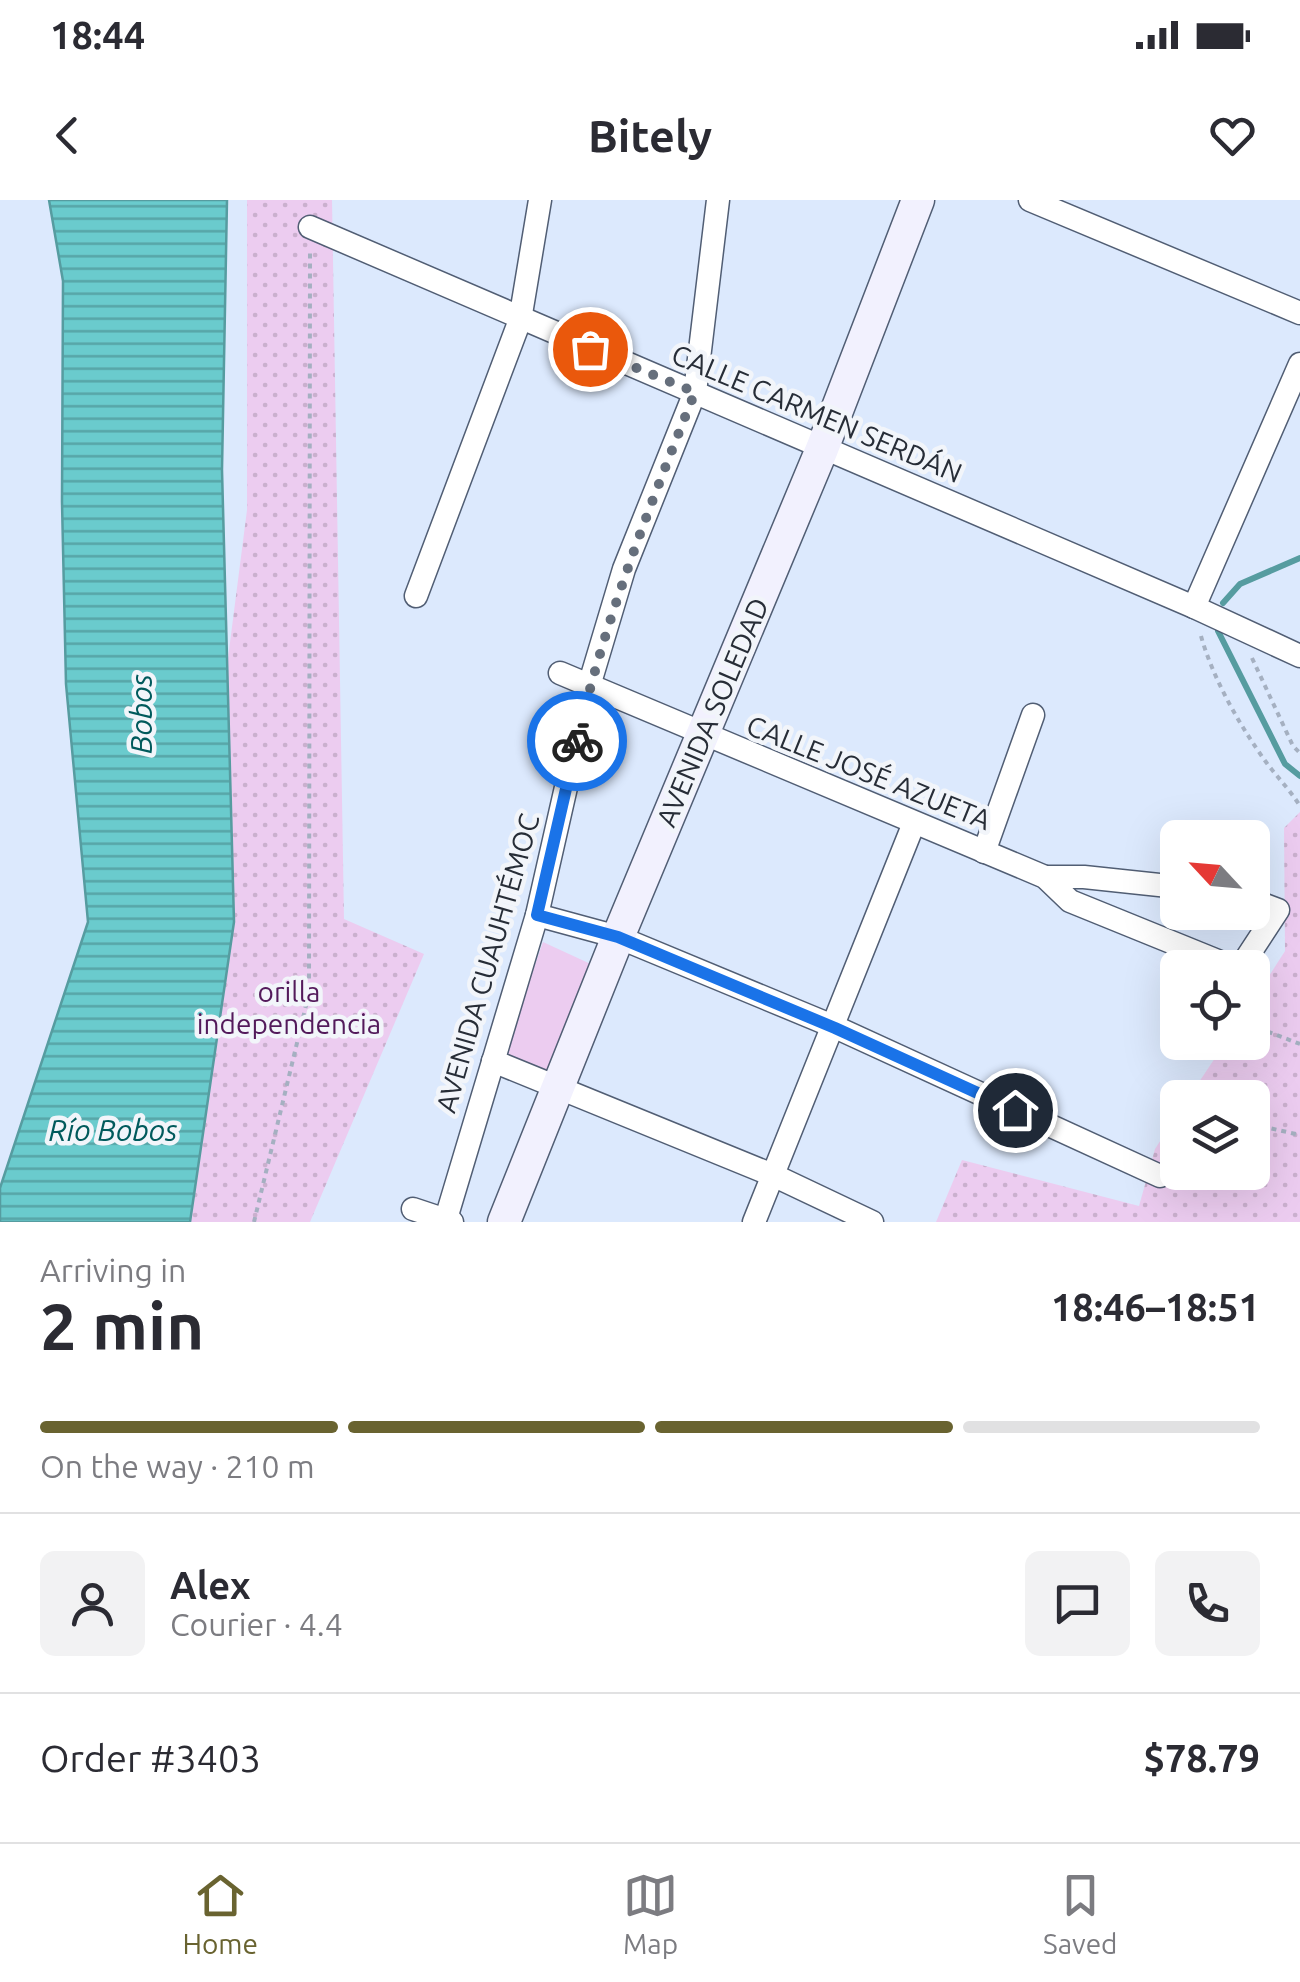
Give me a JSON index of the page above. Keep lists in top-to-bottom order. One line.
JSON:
{"streets":{"main road":["AVENIDA SOLEDAD"],"street":["CALLE CARMEN SERDÁN","CALLE JOSÉ AZUETA","AVENIDA CUAUHTÉMOC"]},"crossings":[["CALLE CARMEN SERDÁN","AVENIDA SOLEDAD"],["CALLE CARMEN SERDÁN","AVENIDA CUAUHTÉMOC"],["AVENIDA SOLEDAD","CALLE JOSÉ AZUETA"],["CALLE JOSÉ AZUETA","AVENIDA CUAUHTÉMOC"]],"water":["Bobos","Río Bobos"],"parks":["orilla independencia"],"north":"top left","page":{"status":"18:44","header":"Bitely","heading":["2 min","Arriving in","18:46–18:51"],"panel":["Alex","Courier · 4.4","Order #3403","$78.79"],"bar":"On the way · 210 m","tabs":["Home","Map","Saved"]}}
